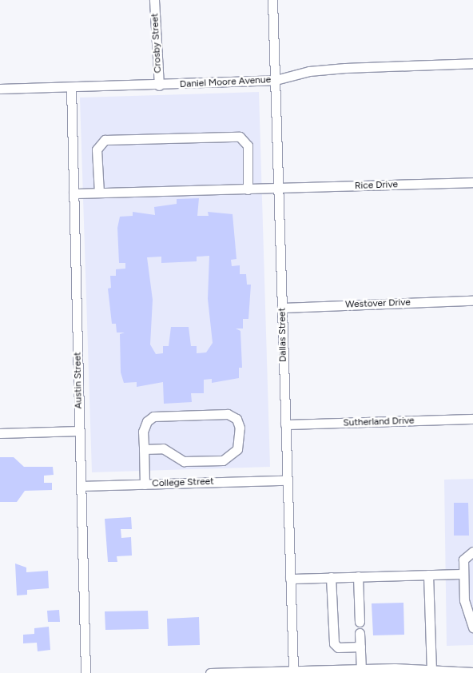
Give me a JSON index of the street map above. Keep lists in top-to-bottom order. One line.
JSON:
{"streets":{"street":["Crosby Street","Daniel Moore Avenue","Rice Drive","Westover Drive","Dallas Street","Austin Street","Sutherland Drive","College Street"]},"crossings":[["Crosby Street","Daniel Moore Avenue"],["Daniel Moore Avenue","Dallas Street"],["Daniel Moore Avenue","Austin Street"],["Rice Drive","Dallas Street"],["Rice Drive","Austin Street"],["Westover Drive","Dallas Street"],["Dallas Street","Sutherland Drive"],["Dallas Street","College Street"],["Austin Street","College Street"]]}
